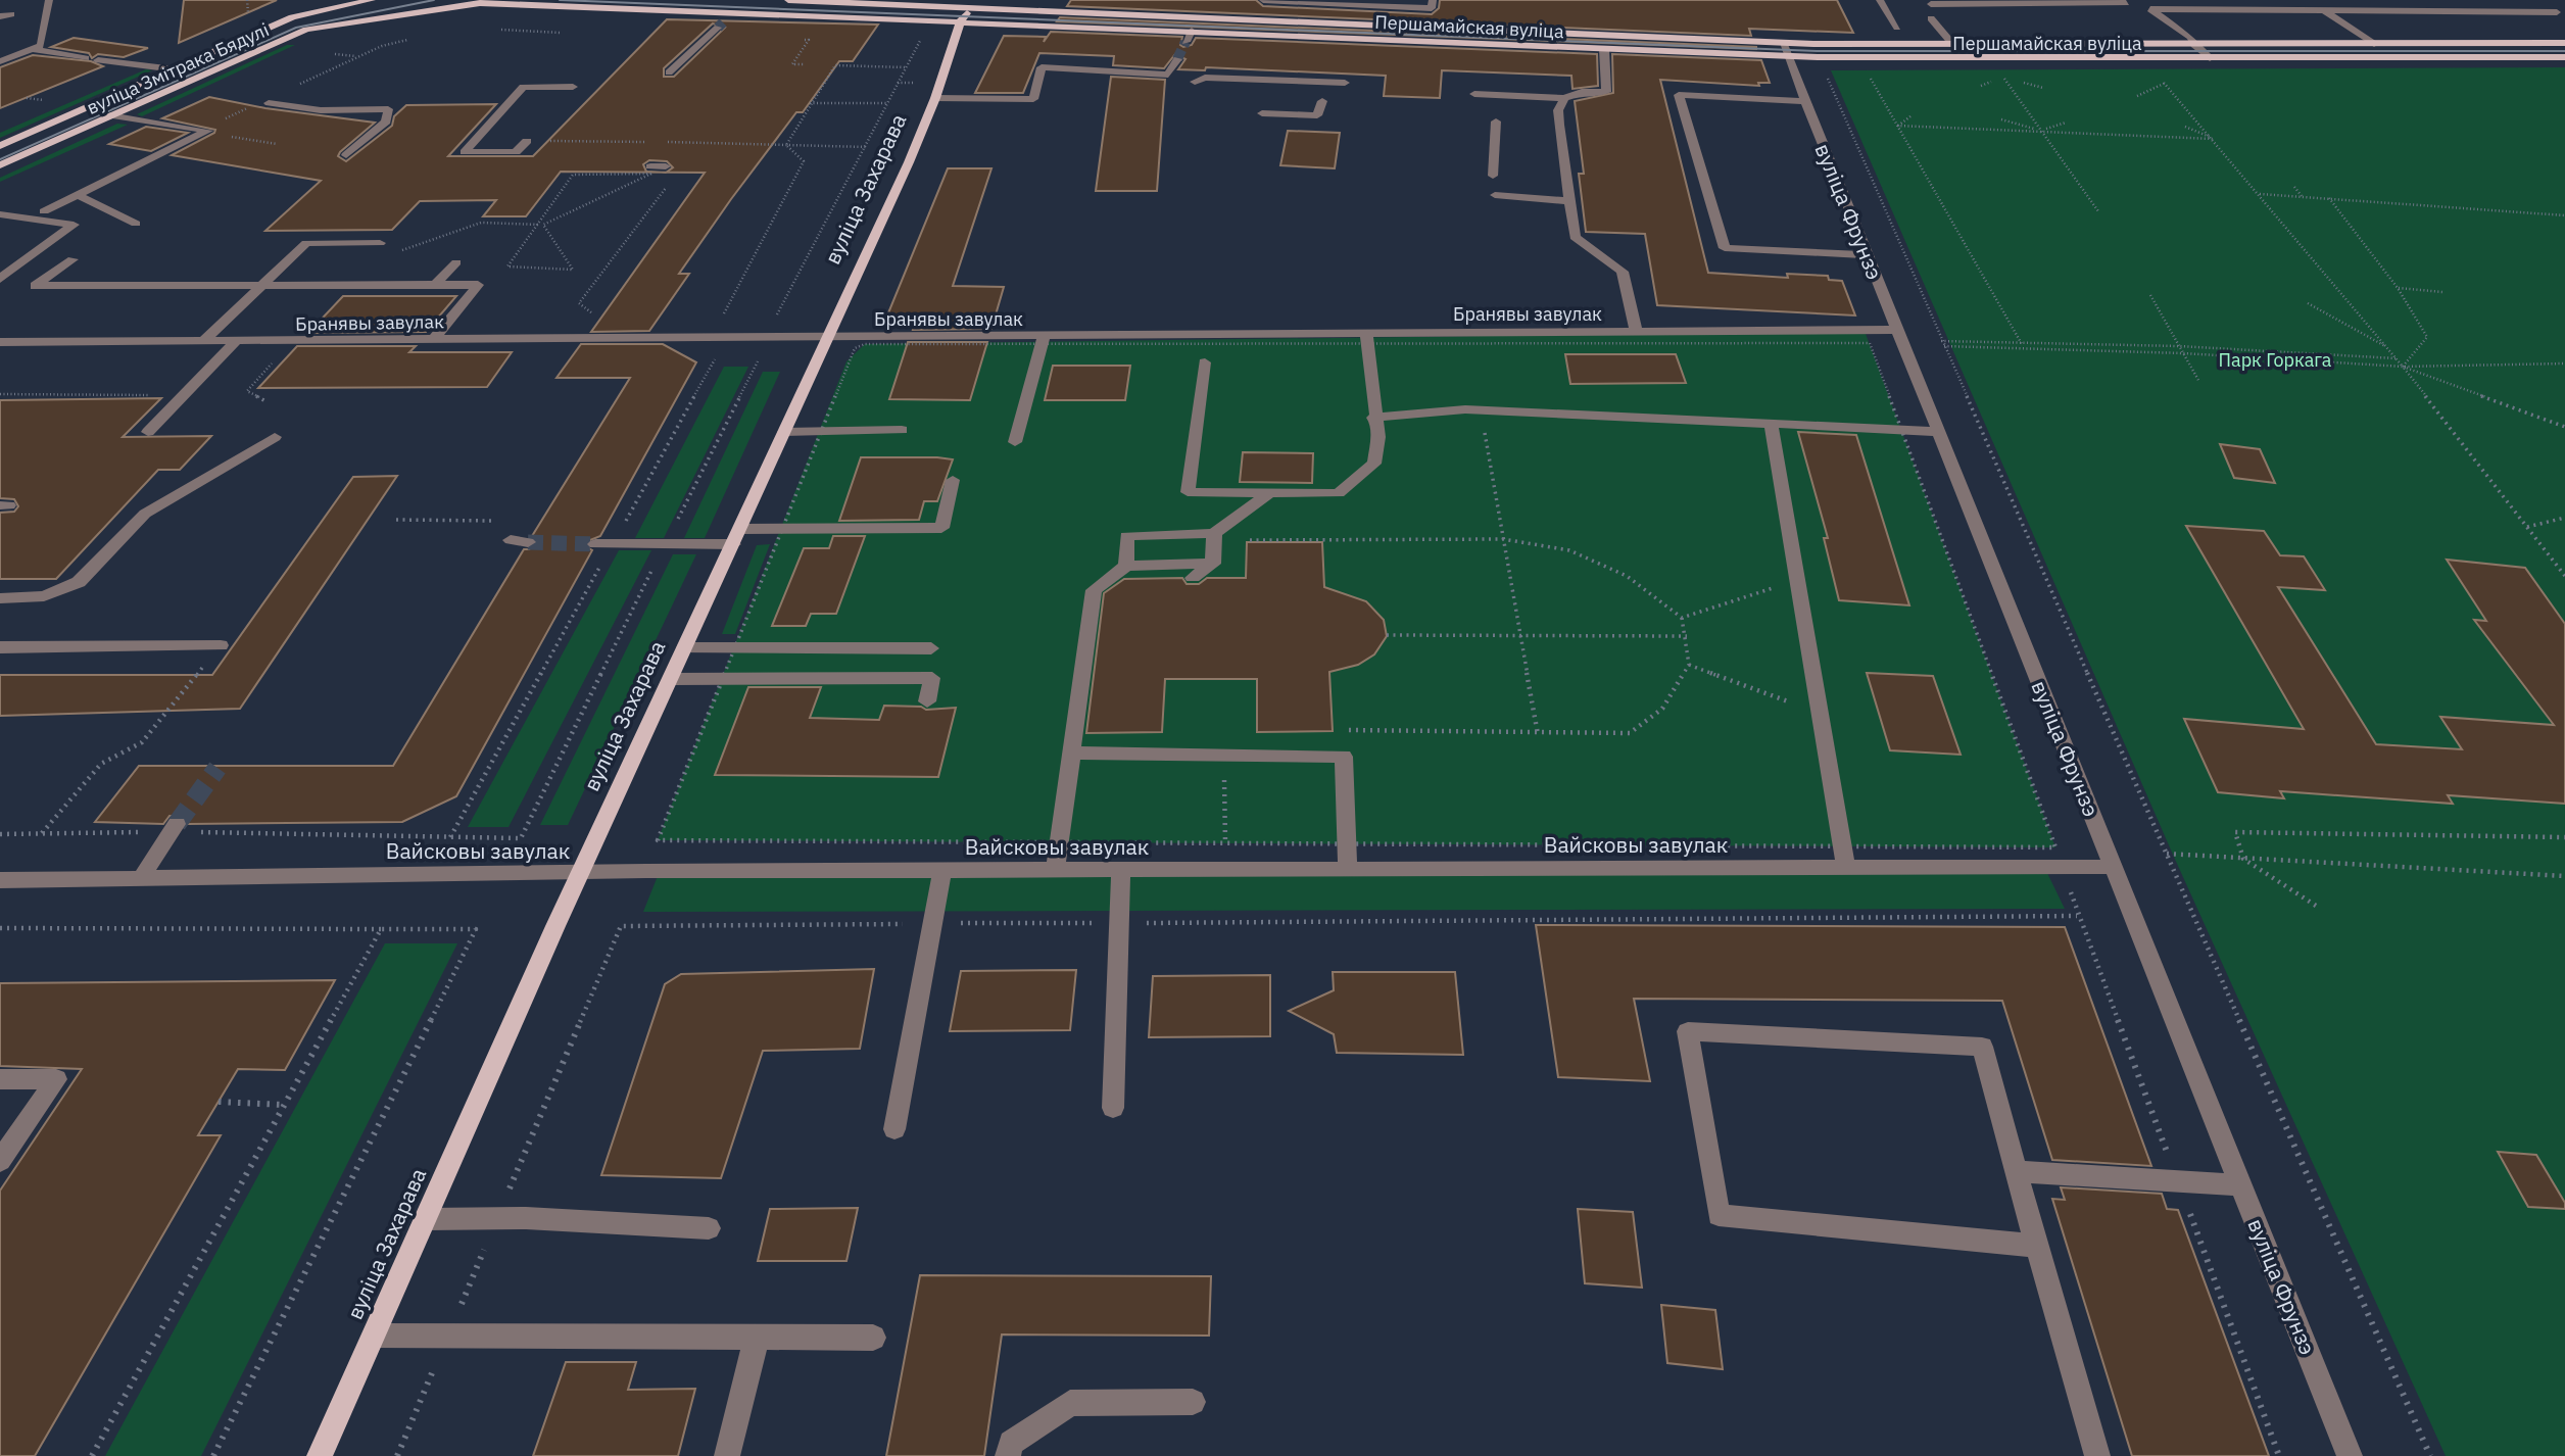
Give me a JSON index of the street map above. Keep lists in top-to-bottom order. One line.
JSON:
{"streets":{"main road":["Першамайская вуліца","вуліца Змітрака Бядулі","вуліца Захарава"],"street":["вуліца Фрунзэ","Бранявы завулак","Вайсковы завулак"]},"crossings":[["Першамайская вуліца","вуліца Змітрака Бядулі"],["Першамайская вуліца","вуліца Захарава"],["Першамайская вуліца","вуліца Фрунзэ"],["вуліца Захарава","Бранявы завулак"],["вуліца Захарава","Вайсковы завулак"],["вуліца Фрунзэ","Бранявы завулак"],["вуліца Фрунзэ","Вайсковы завулак"]],"parks":["Парк Горкага"]}
